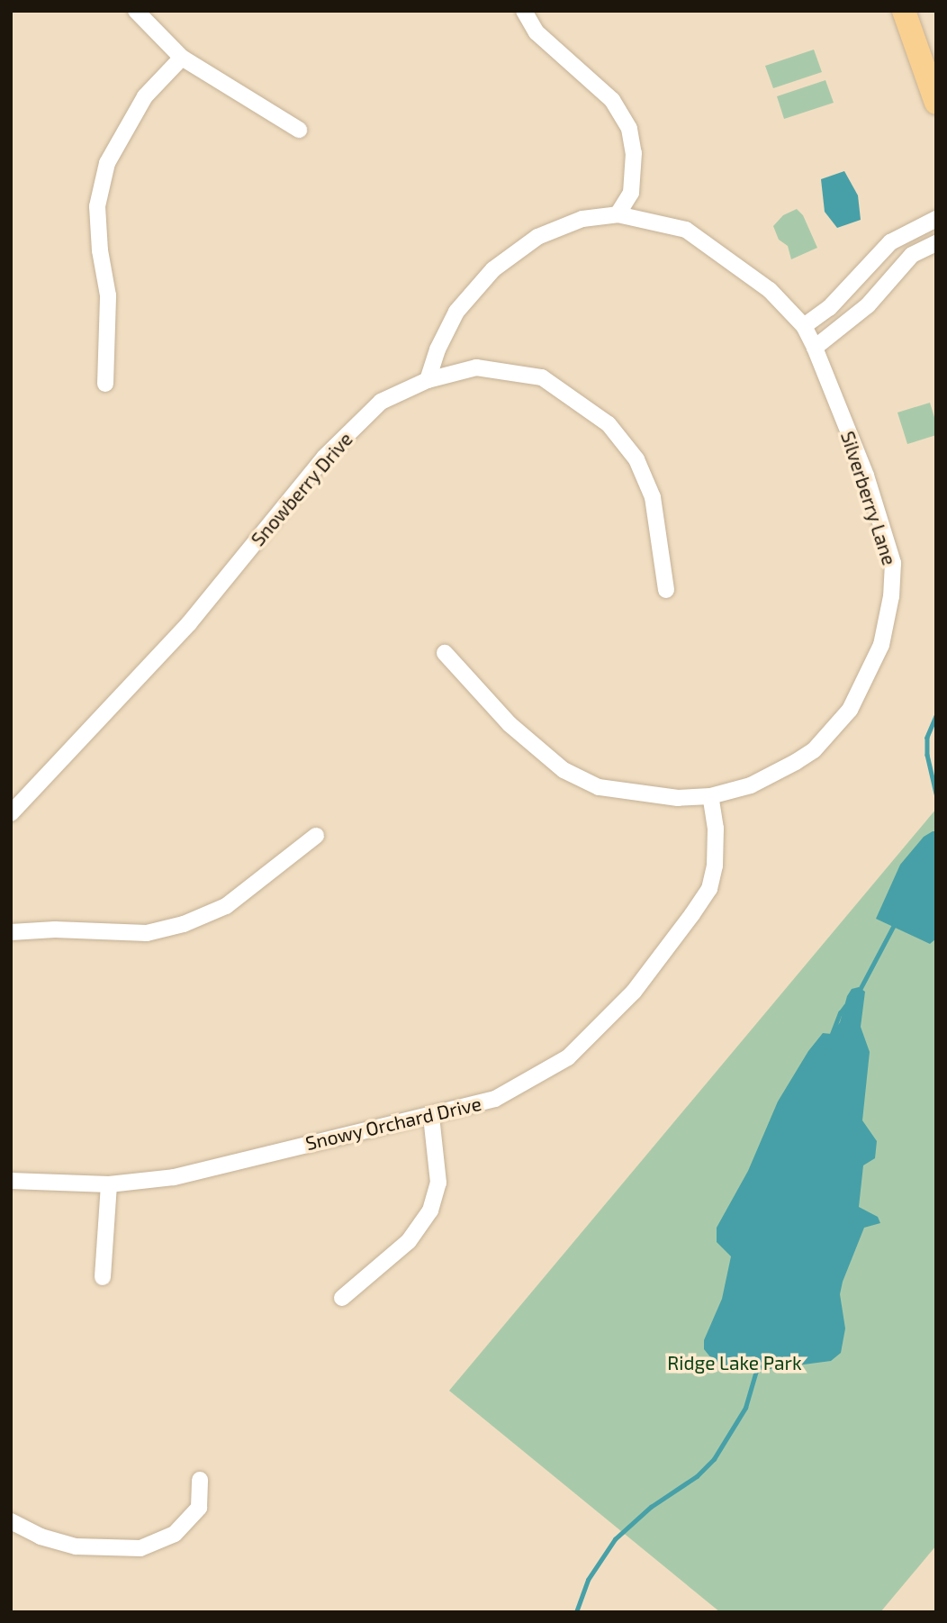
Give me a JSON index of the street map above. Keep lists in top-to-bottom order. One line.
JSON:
{"streets":{"street":["Snowberry Drive","Silverberry Lane","Snowy Orchard Drive"]},"crossings":[["Snowberry Drive","Silverberry Lane"],["Silverberry Lane","Snowy Orchard Drive"]],"parks":["Ridge Lake Park"]}
